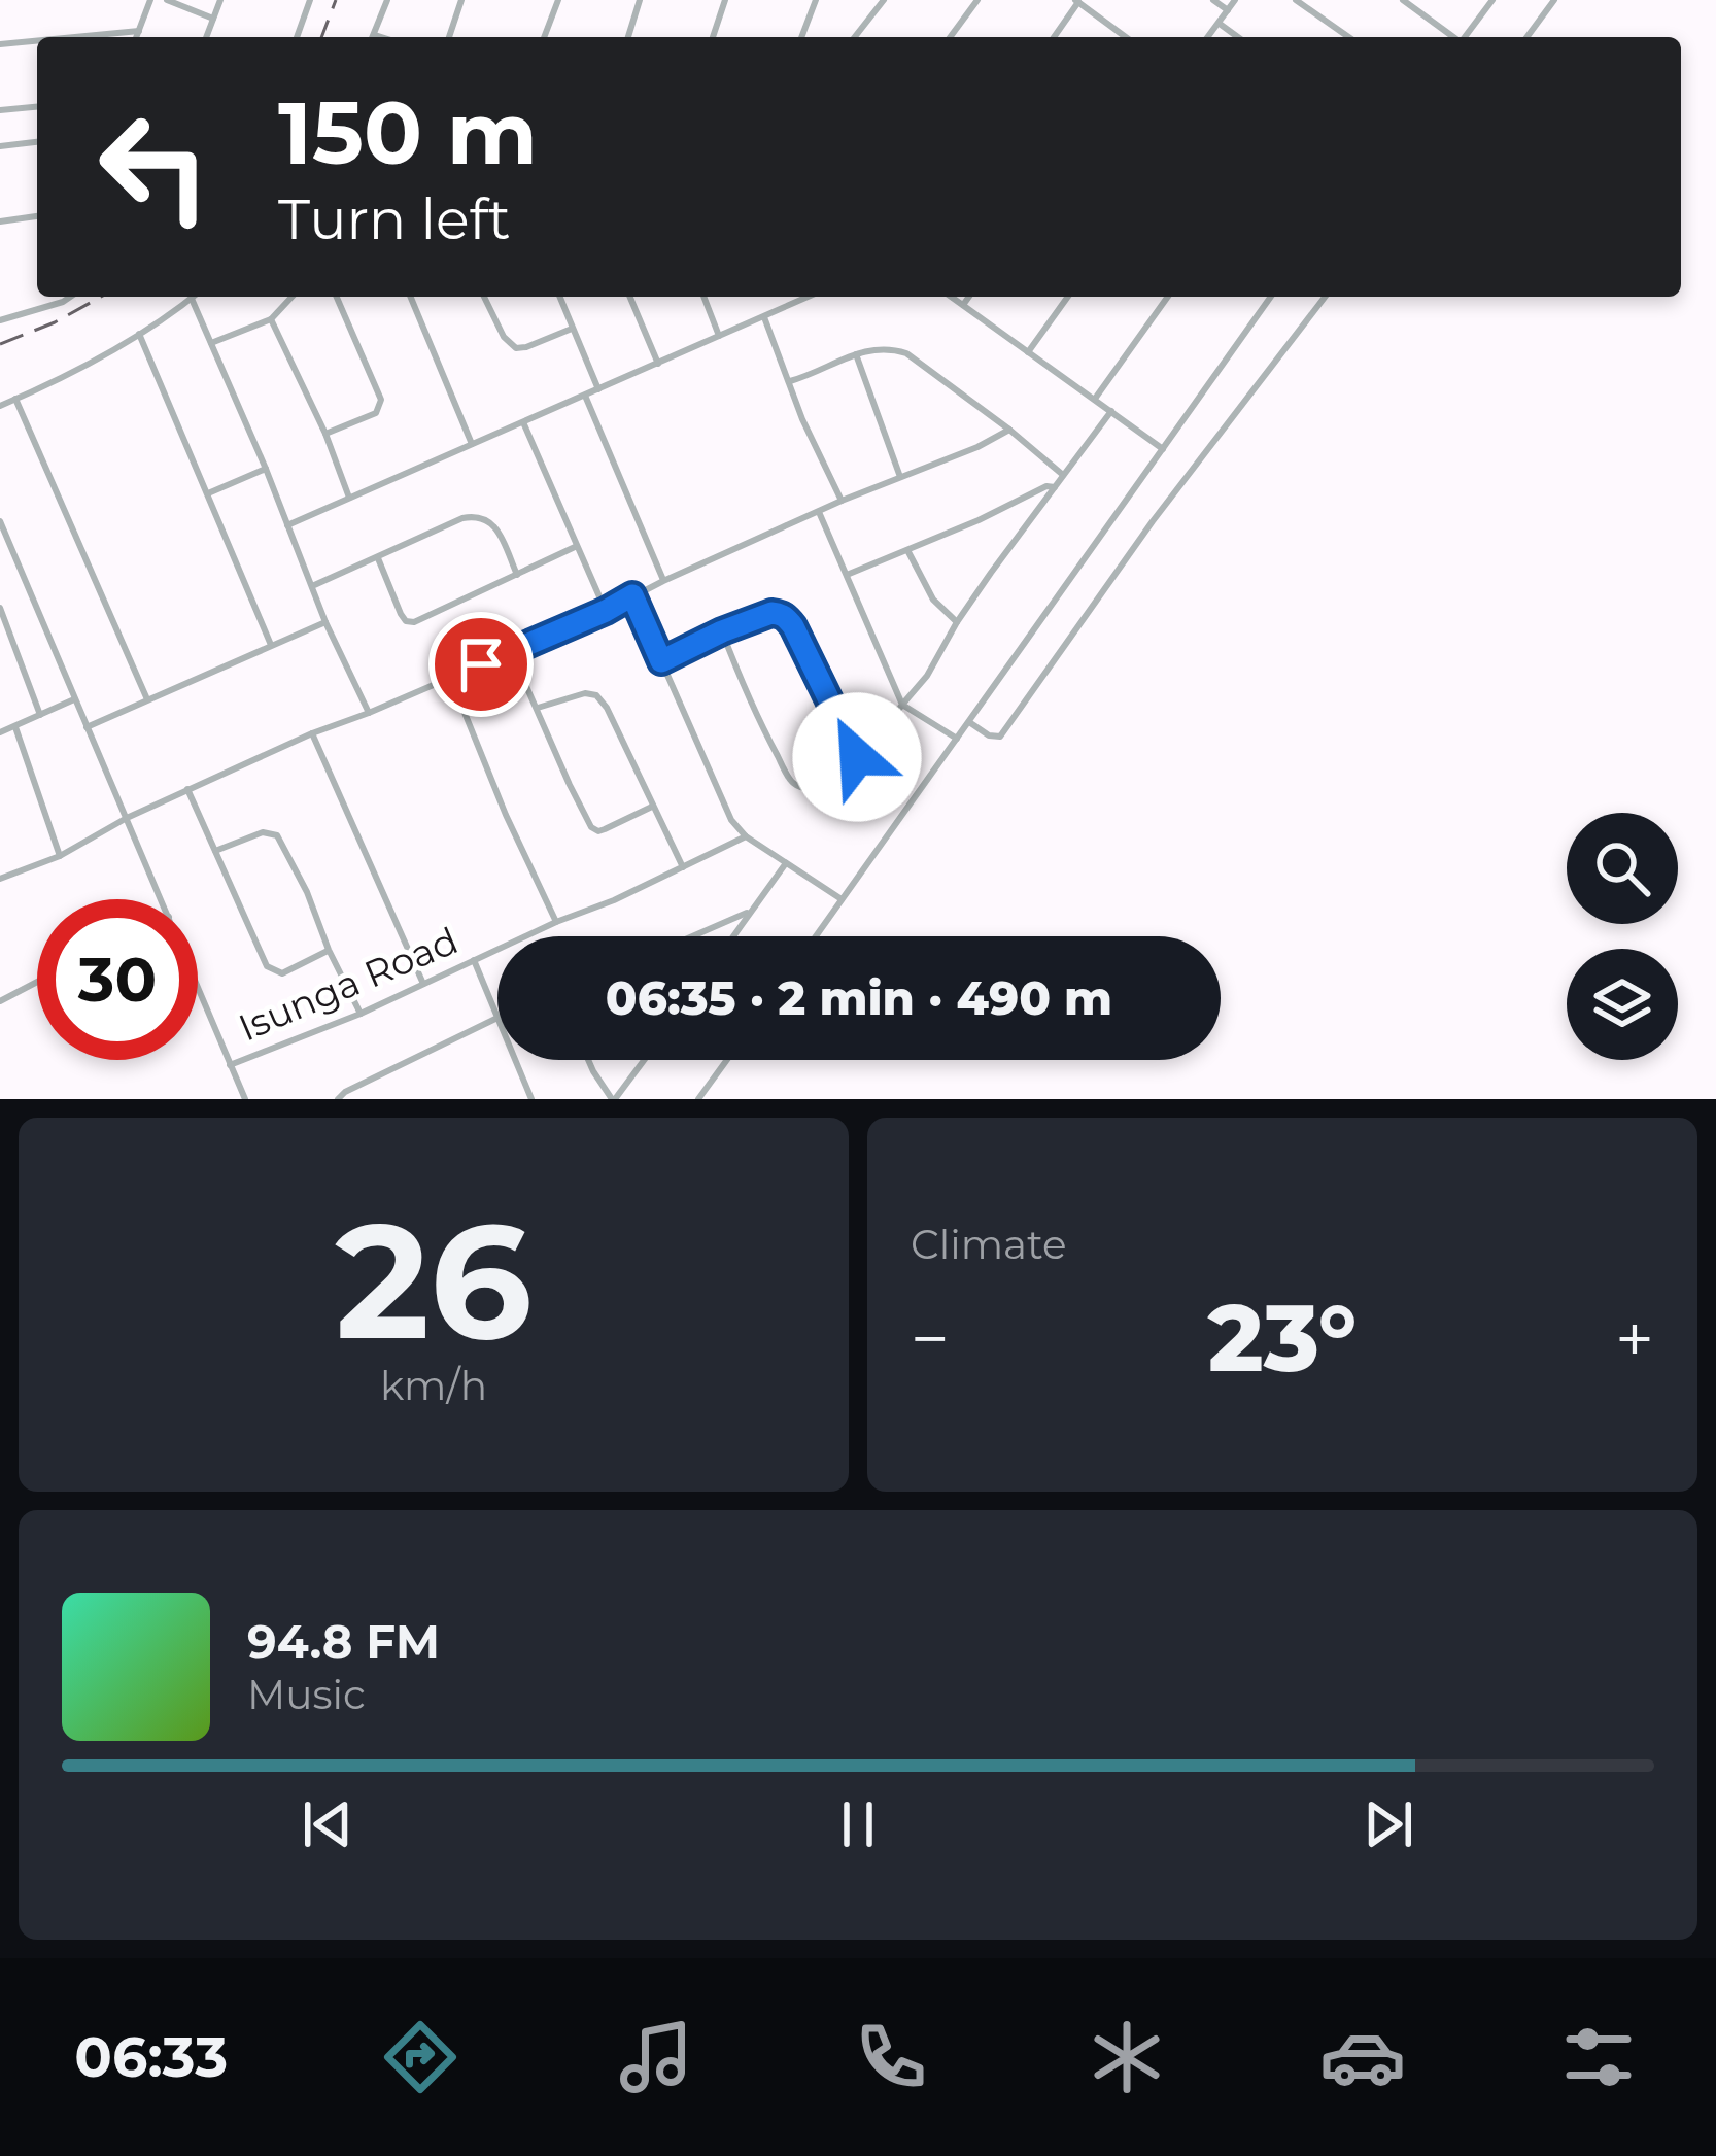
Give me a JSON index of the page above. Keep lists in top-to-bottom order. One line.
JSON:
{"streets":{"street":["Isunga Road"]},"page":{"turn":["150 m","Turn left"],"limit":"30","trip":"06:35 · 2 min · 490 m","tile":[["26","km/h"],"Climate"],"heat":["−","23°","+"],"song":["94.8 FM","Music"],"tabs":"06:33"}}
